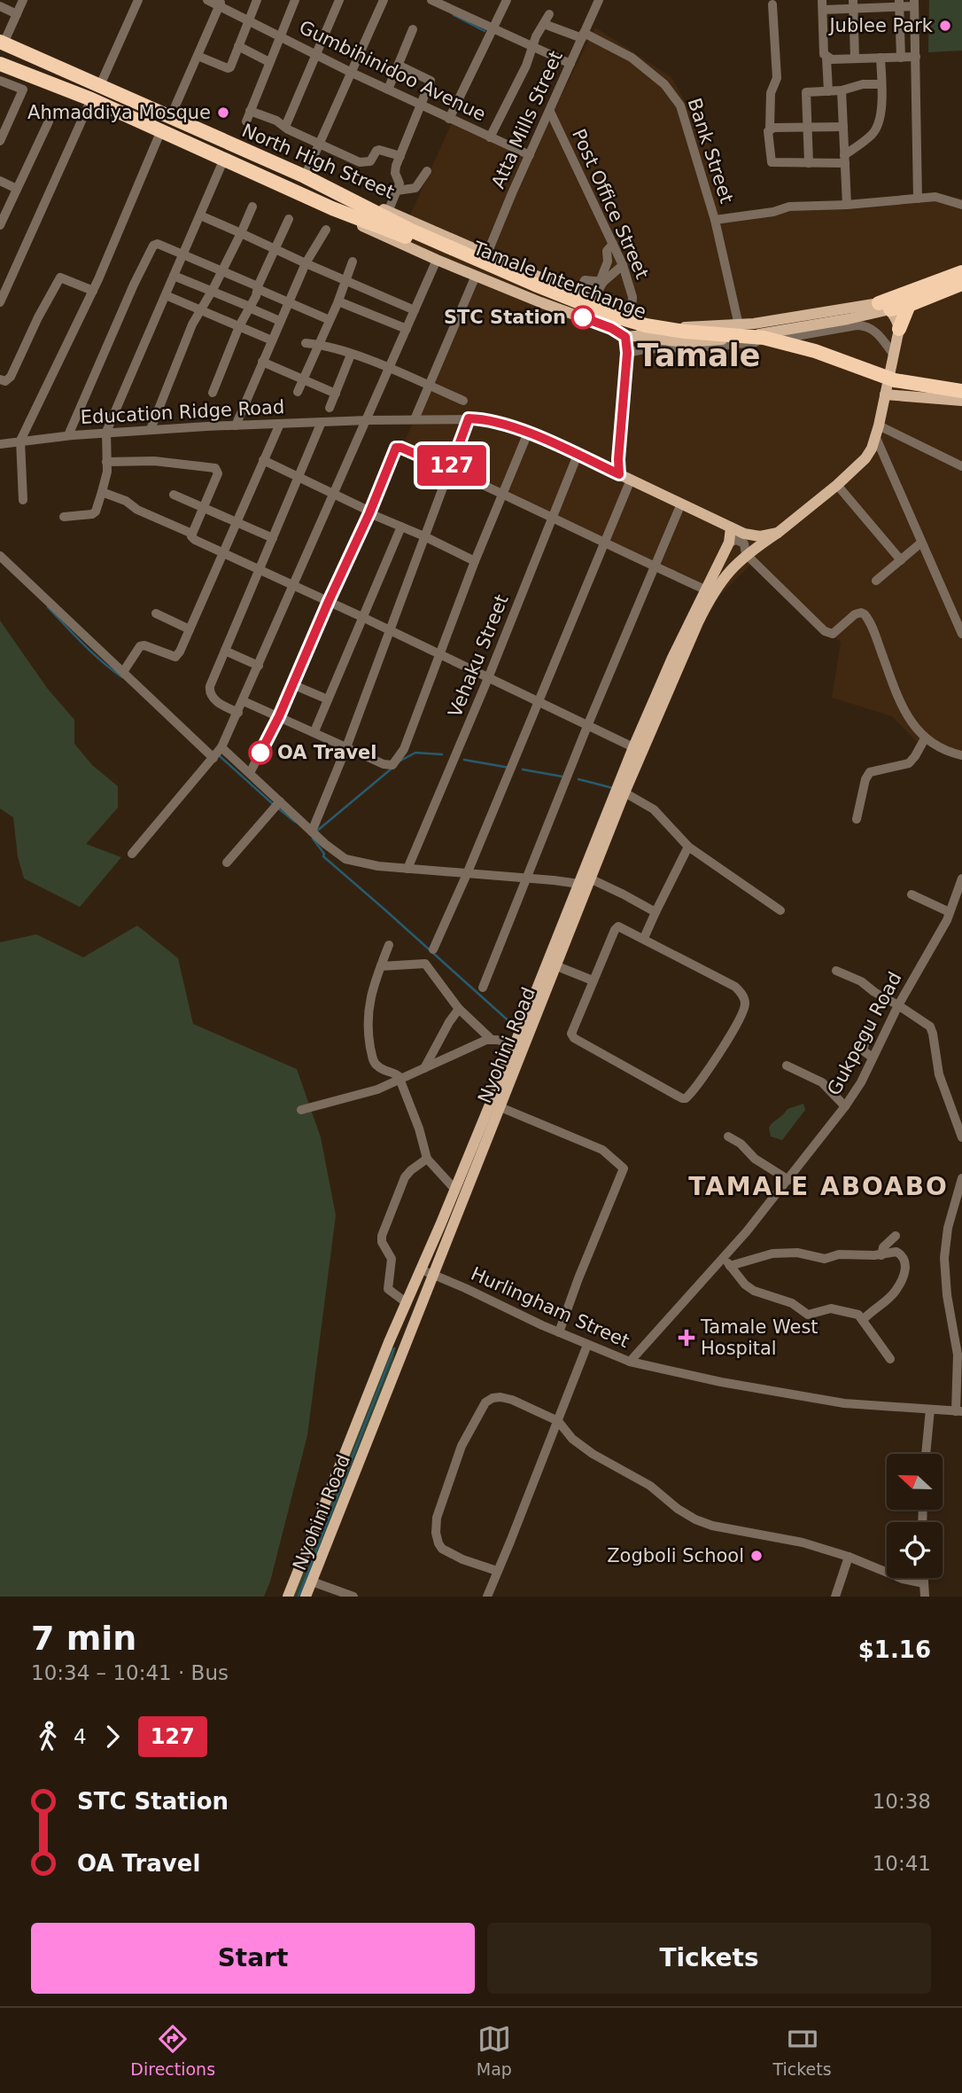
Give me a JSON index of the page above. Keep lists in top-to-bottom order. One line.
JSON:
{"streets":{"highway":["North High Street","Tamale Interchange"],"main road":["Nyohini Road"],"street":["Gumbihinidoo Avenue","Atta Mills Street","Bank Street","Post Office Street","Education Ridge Road","Vehaku Street","Gukpegu Road","Hurlingham Street"]},"crossings":[["Gumbihinidoo Avenue","Atta Mills Street"],["Atta Mills Street","Bank Street"],["Atta Mills Street","North High Street"],["Atta Mills Street","Post Office Street"],["North High Street","Post Office Street"],["North High Street","Tamale Interchange"],["Education Ridge Road","Vehaku Street"],["Gukpegu Road","Hurlingham Street"],["Nyohini Road","Hurlingham Street"]],"districts":["Tamale","TAMALE ABOABO"],"places":{"other":["Jublee Park","Ahmaddiya Mosque","STC Station","OA Travel","Zogboli School"],"health":["Tamale West Hospital"]},"lines":["bus line 127"],"north":"left","page":{"on_map":"127","heading":["7 min","10:34 – 10:41 · Bus","$1.16"],"legs":["4","127"],"list":[{"name":"STC Station","value":"10:38"},{"name":"OA Travel","value":"10:41"}],"buttons":["Start","Tickets"],"tabs":["Directions","Map","Tickets"]}}
